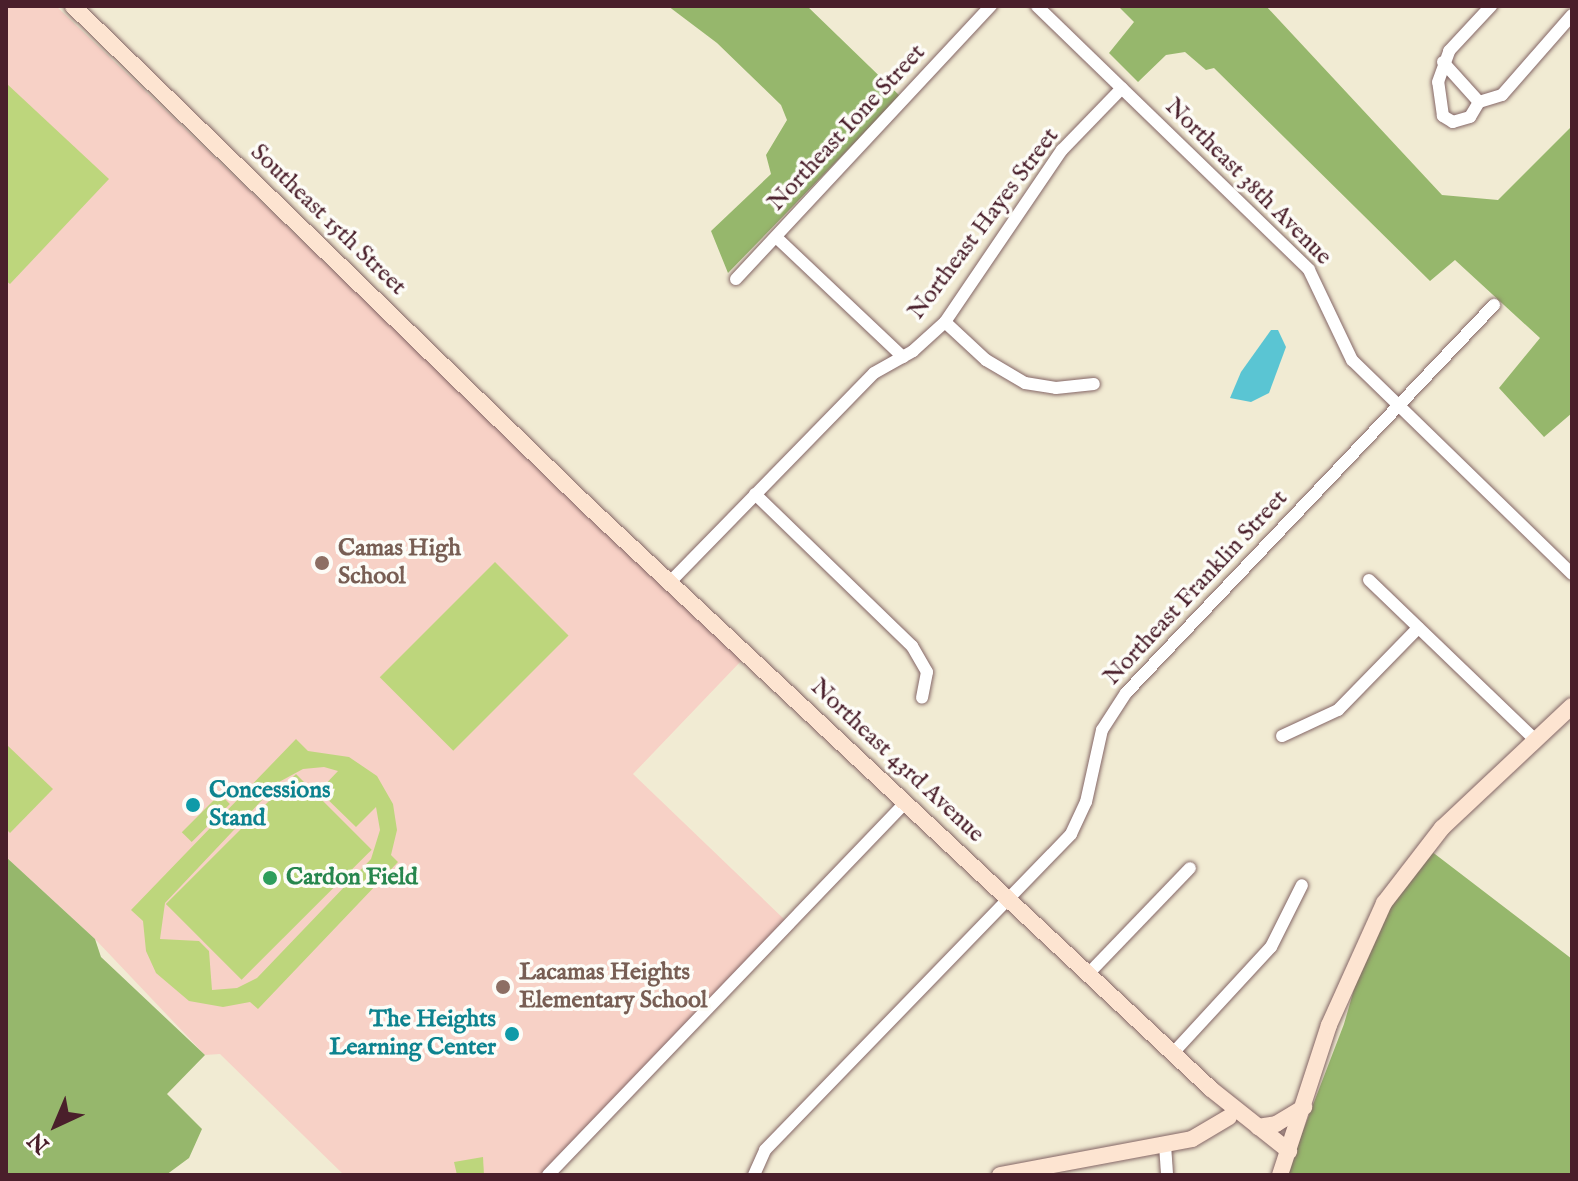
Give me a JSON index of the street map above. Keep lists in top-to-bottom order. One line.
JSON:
{"streets":{"street":["Northeast Ione Street","Northeast 38th Avenue","Southeast 15th Street","Northeast Hayes Street","Northeast Franklin Street","Northeast 43rd Avenue"]},"crossings":[["Northeast 38th Avenue","Northeast Hayes Street"],["Northeast 38th Avenue","Northeast Franklin Street"],["Southeast 15th Street","Northeast 43rd Avenue"],["Northeast Hayes Street","Northeast 43rd Avenue"],["Northeast Franklin Street","Northeast 43rd Avenue"]],"places":["Camas High School","Concessions Stand","Cardon Field","Lacamas Heights Elementary School","The Heights Learning Center"],"north":"bottom left"}
